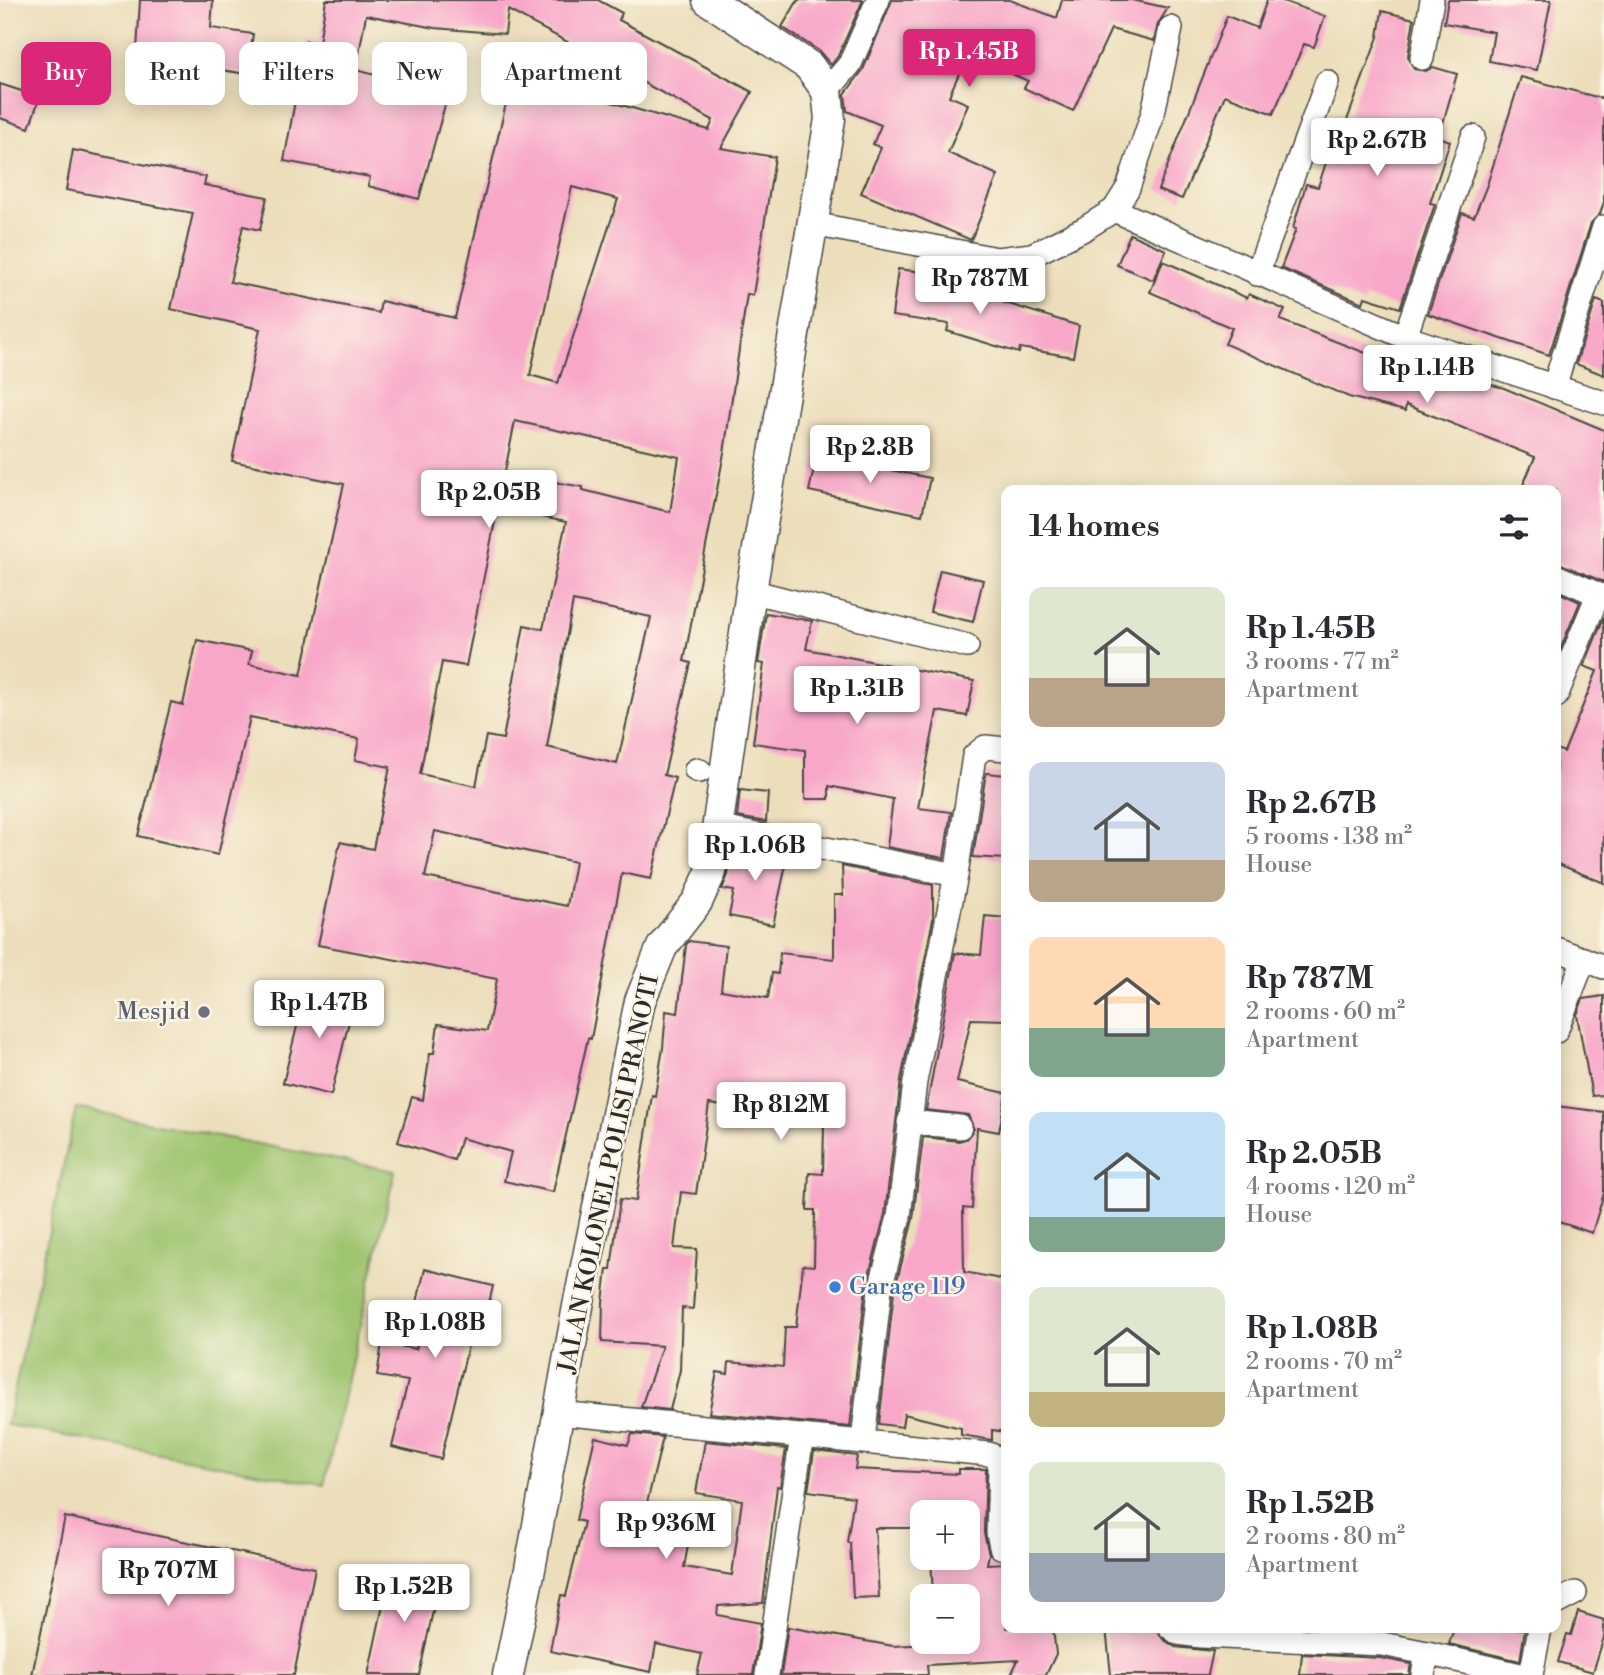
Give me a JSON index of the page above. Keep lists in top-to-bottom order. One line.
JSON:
{"streets":{"street":["JALAN KOLONEL POLISI PRANOTI"]},"places":["Mesjid","Garage 119"],"page":{"price":["Rp 1.45B","Rp 2.67B","Rp 787M","Rp 1.14B","Rp 2.8B","Rp 2.05B","Rp 1.31B","Rp 1.06B","Rp 1.47B","Rp 812M","Rp 1.08B","Rp 936M","Rp 707M","Rp 1.52B"],"chip":["Buy","Rent","Filters","New","Apartment"],"heading":"14 homes","list":[{"name":"Rp 1.45B","note":"3 rooms · 77 m² · Apartment"},{"name":"Rp 2.67B","note":"5 rooms · 138 m² · House"},{"name":"Rp 787M","note":"2 rooms · 60 m² · Apartment"},{"name":"Rp 2.05B","note":"4 rooms · 120 m² · House"},{"name":"Rp 1.08B","note":"2 rooms · 70 m² · Apartment"},{"name":"Rp 1.52B","note":"2 rooms · 80 m² · Apartment"}],"map_buttons":["+","−"]}}
